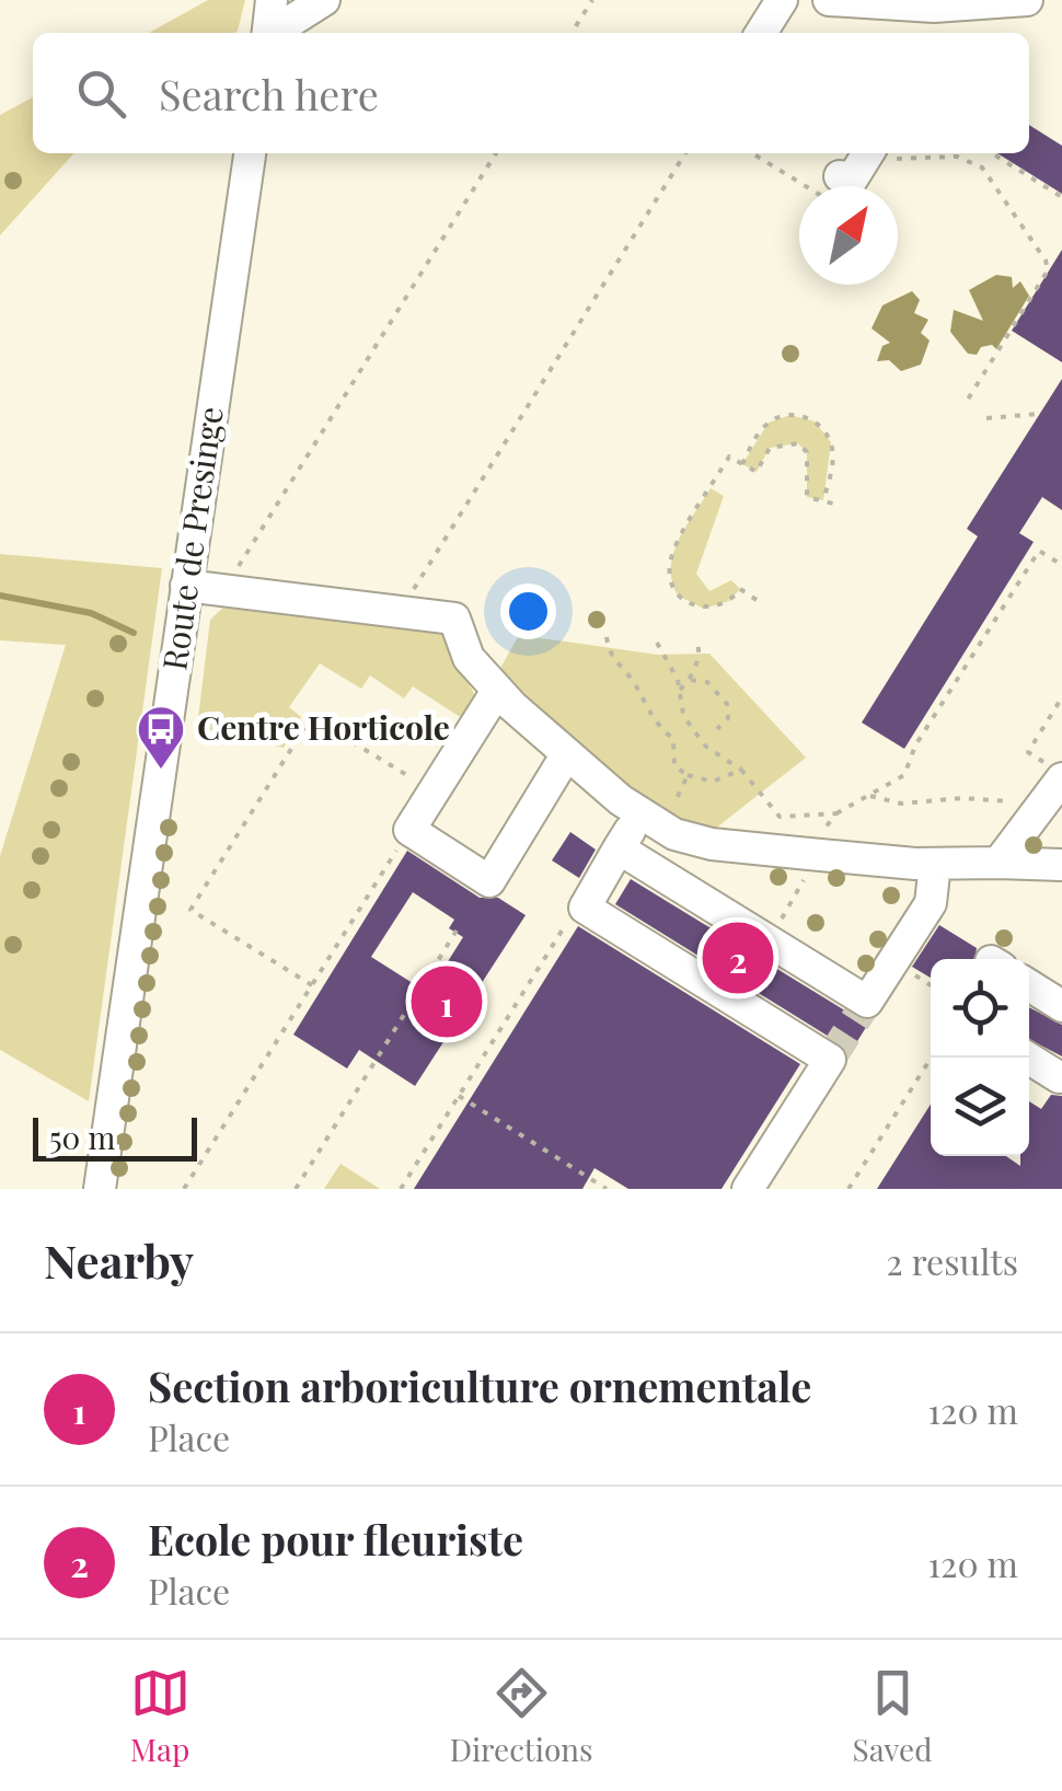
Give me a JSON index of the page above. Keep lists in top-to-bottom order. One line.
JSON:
{"streets":{"street":["Route de Presinge"]},"places":{"bus stop":["Centre Horticole"]},"scale_bar":"50 m","north":"top right","page":{"search":"Search here","pins":["2","1"],"scale":"50 m","heading":["Nearby","2 results"],"list":[{"mark":"1","name":"Section arboriculture ornementale","note":"Place","value":"120 m"},{"mark":"2","name":"Ecole pour fleuriste","note":"Place","value":"120 m"}],"nav":["Map","Directions","Saved"]}}
